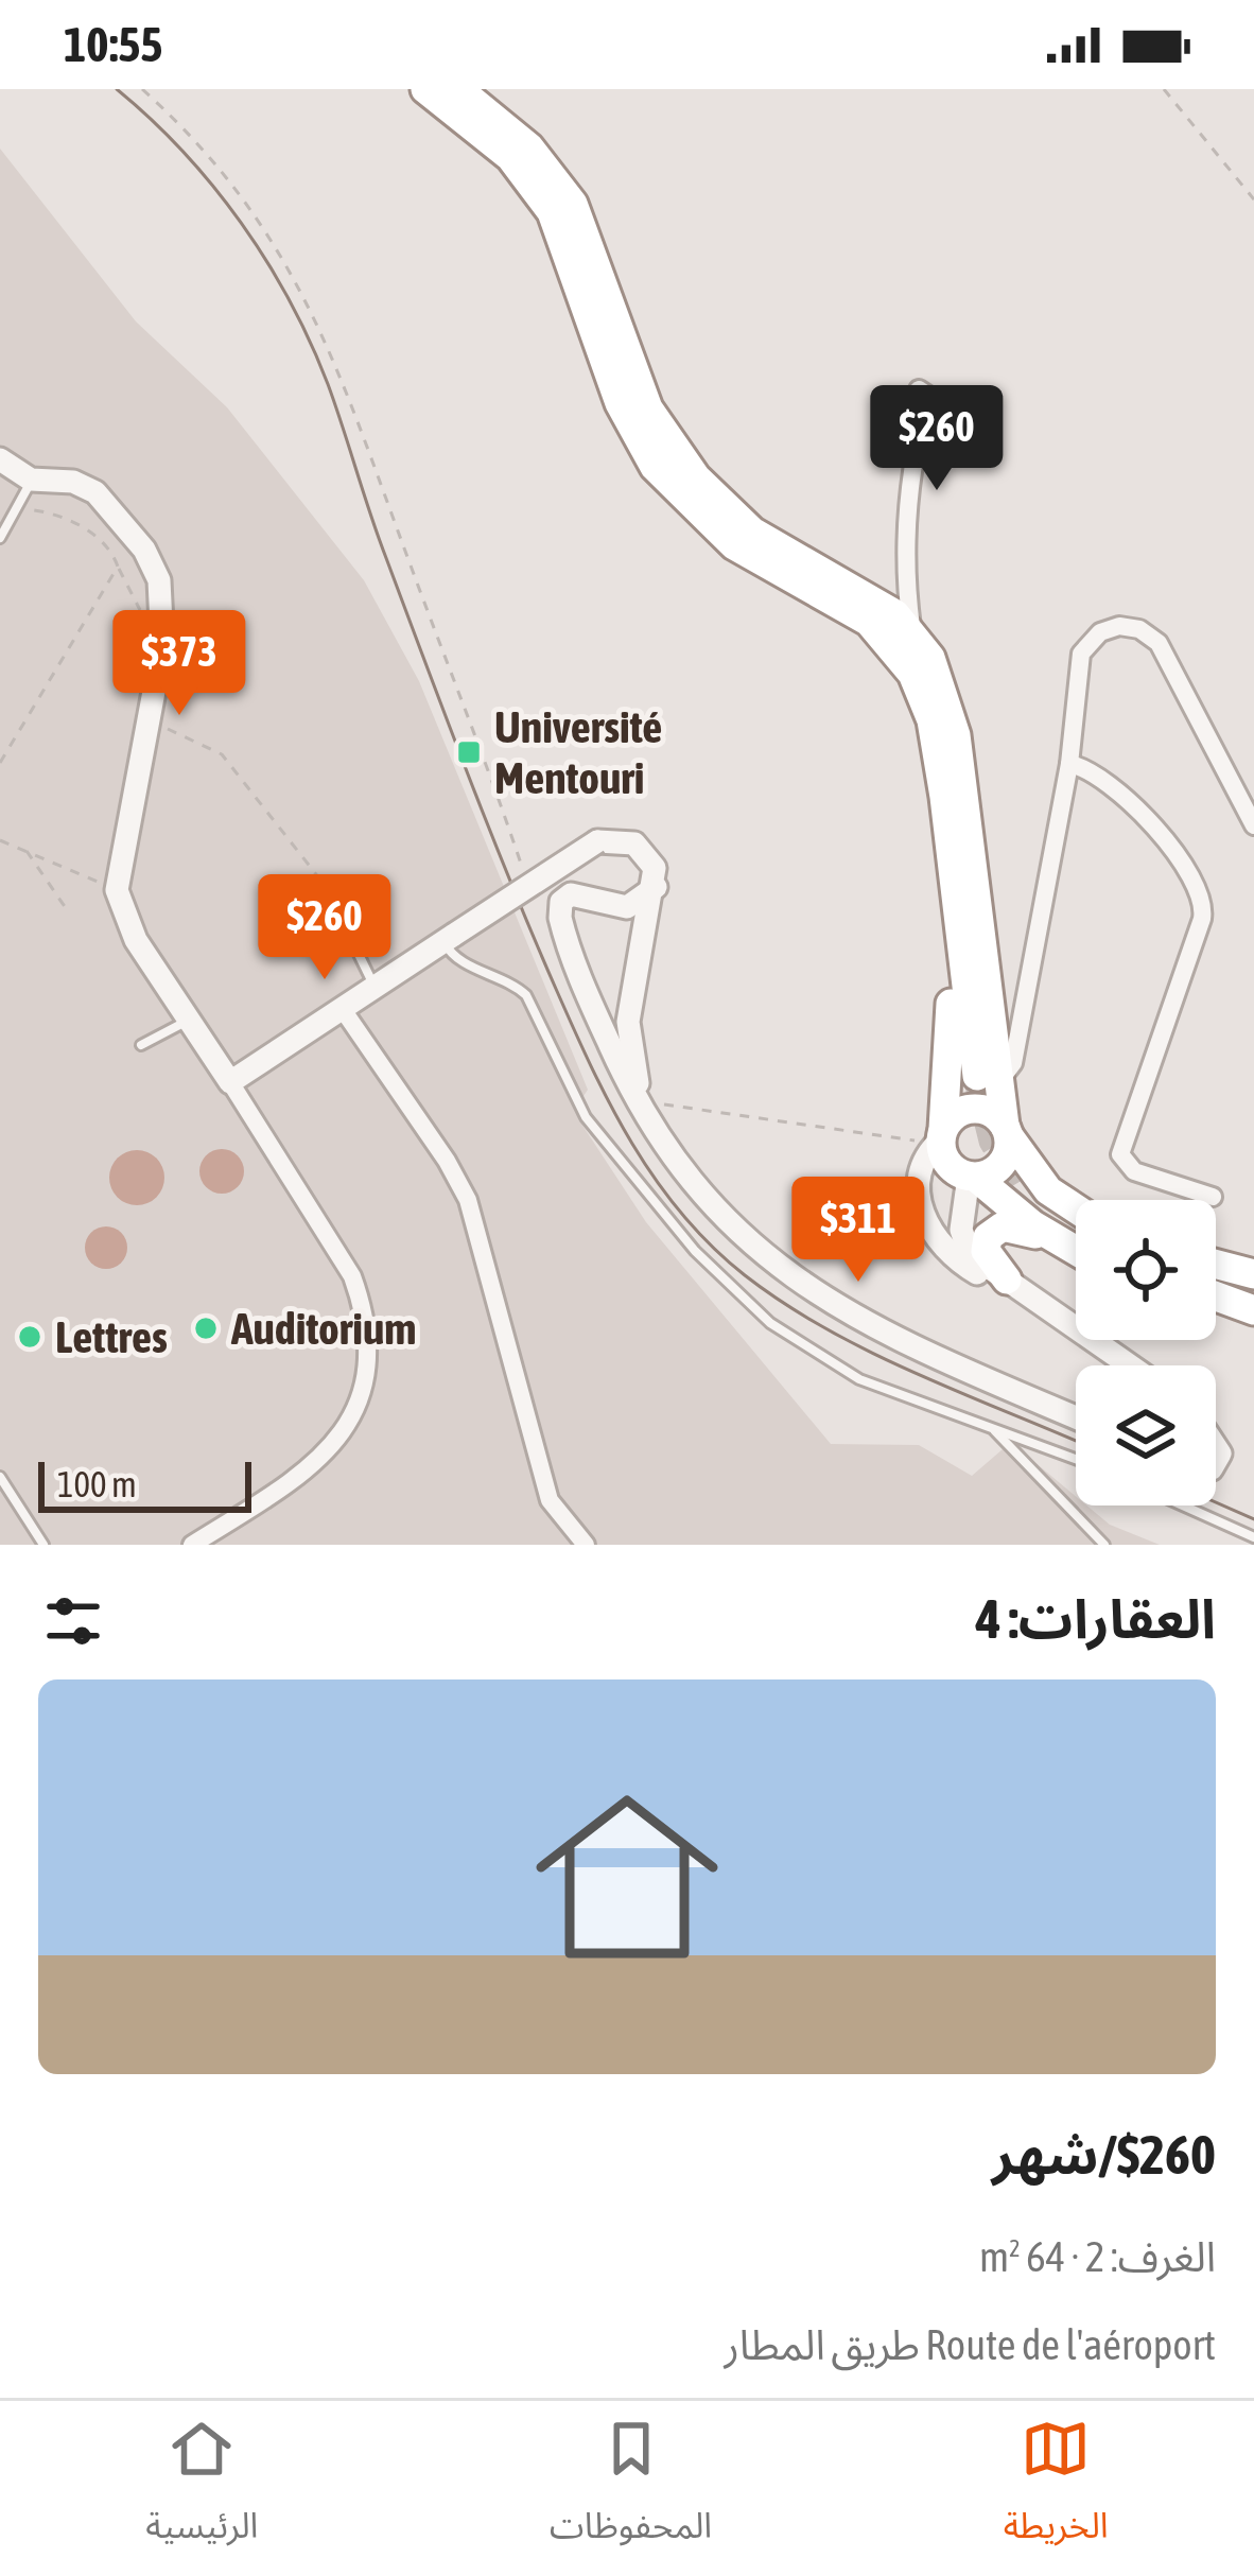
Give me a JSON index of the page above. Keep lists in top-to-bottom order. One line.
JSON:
{"places":{"transit":["Université Mentouri"],"other":["Auditorium","Lettres"]},"scale_bar":"100 m","page":{"status":"10:55","price":["$260","$373","$260","$311"],"scale":"100 m","heading":"العقارات: 4","list":[{"name":"$260/شهر","note":"الغرف: 2 · 64 m² · Route de l'aéroport طريق المطار"}],"tabs":["الخريطة","المحفوظات","الرئيسية"]}}
